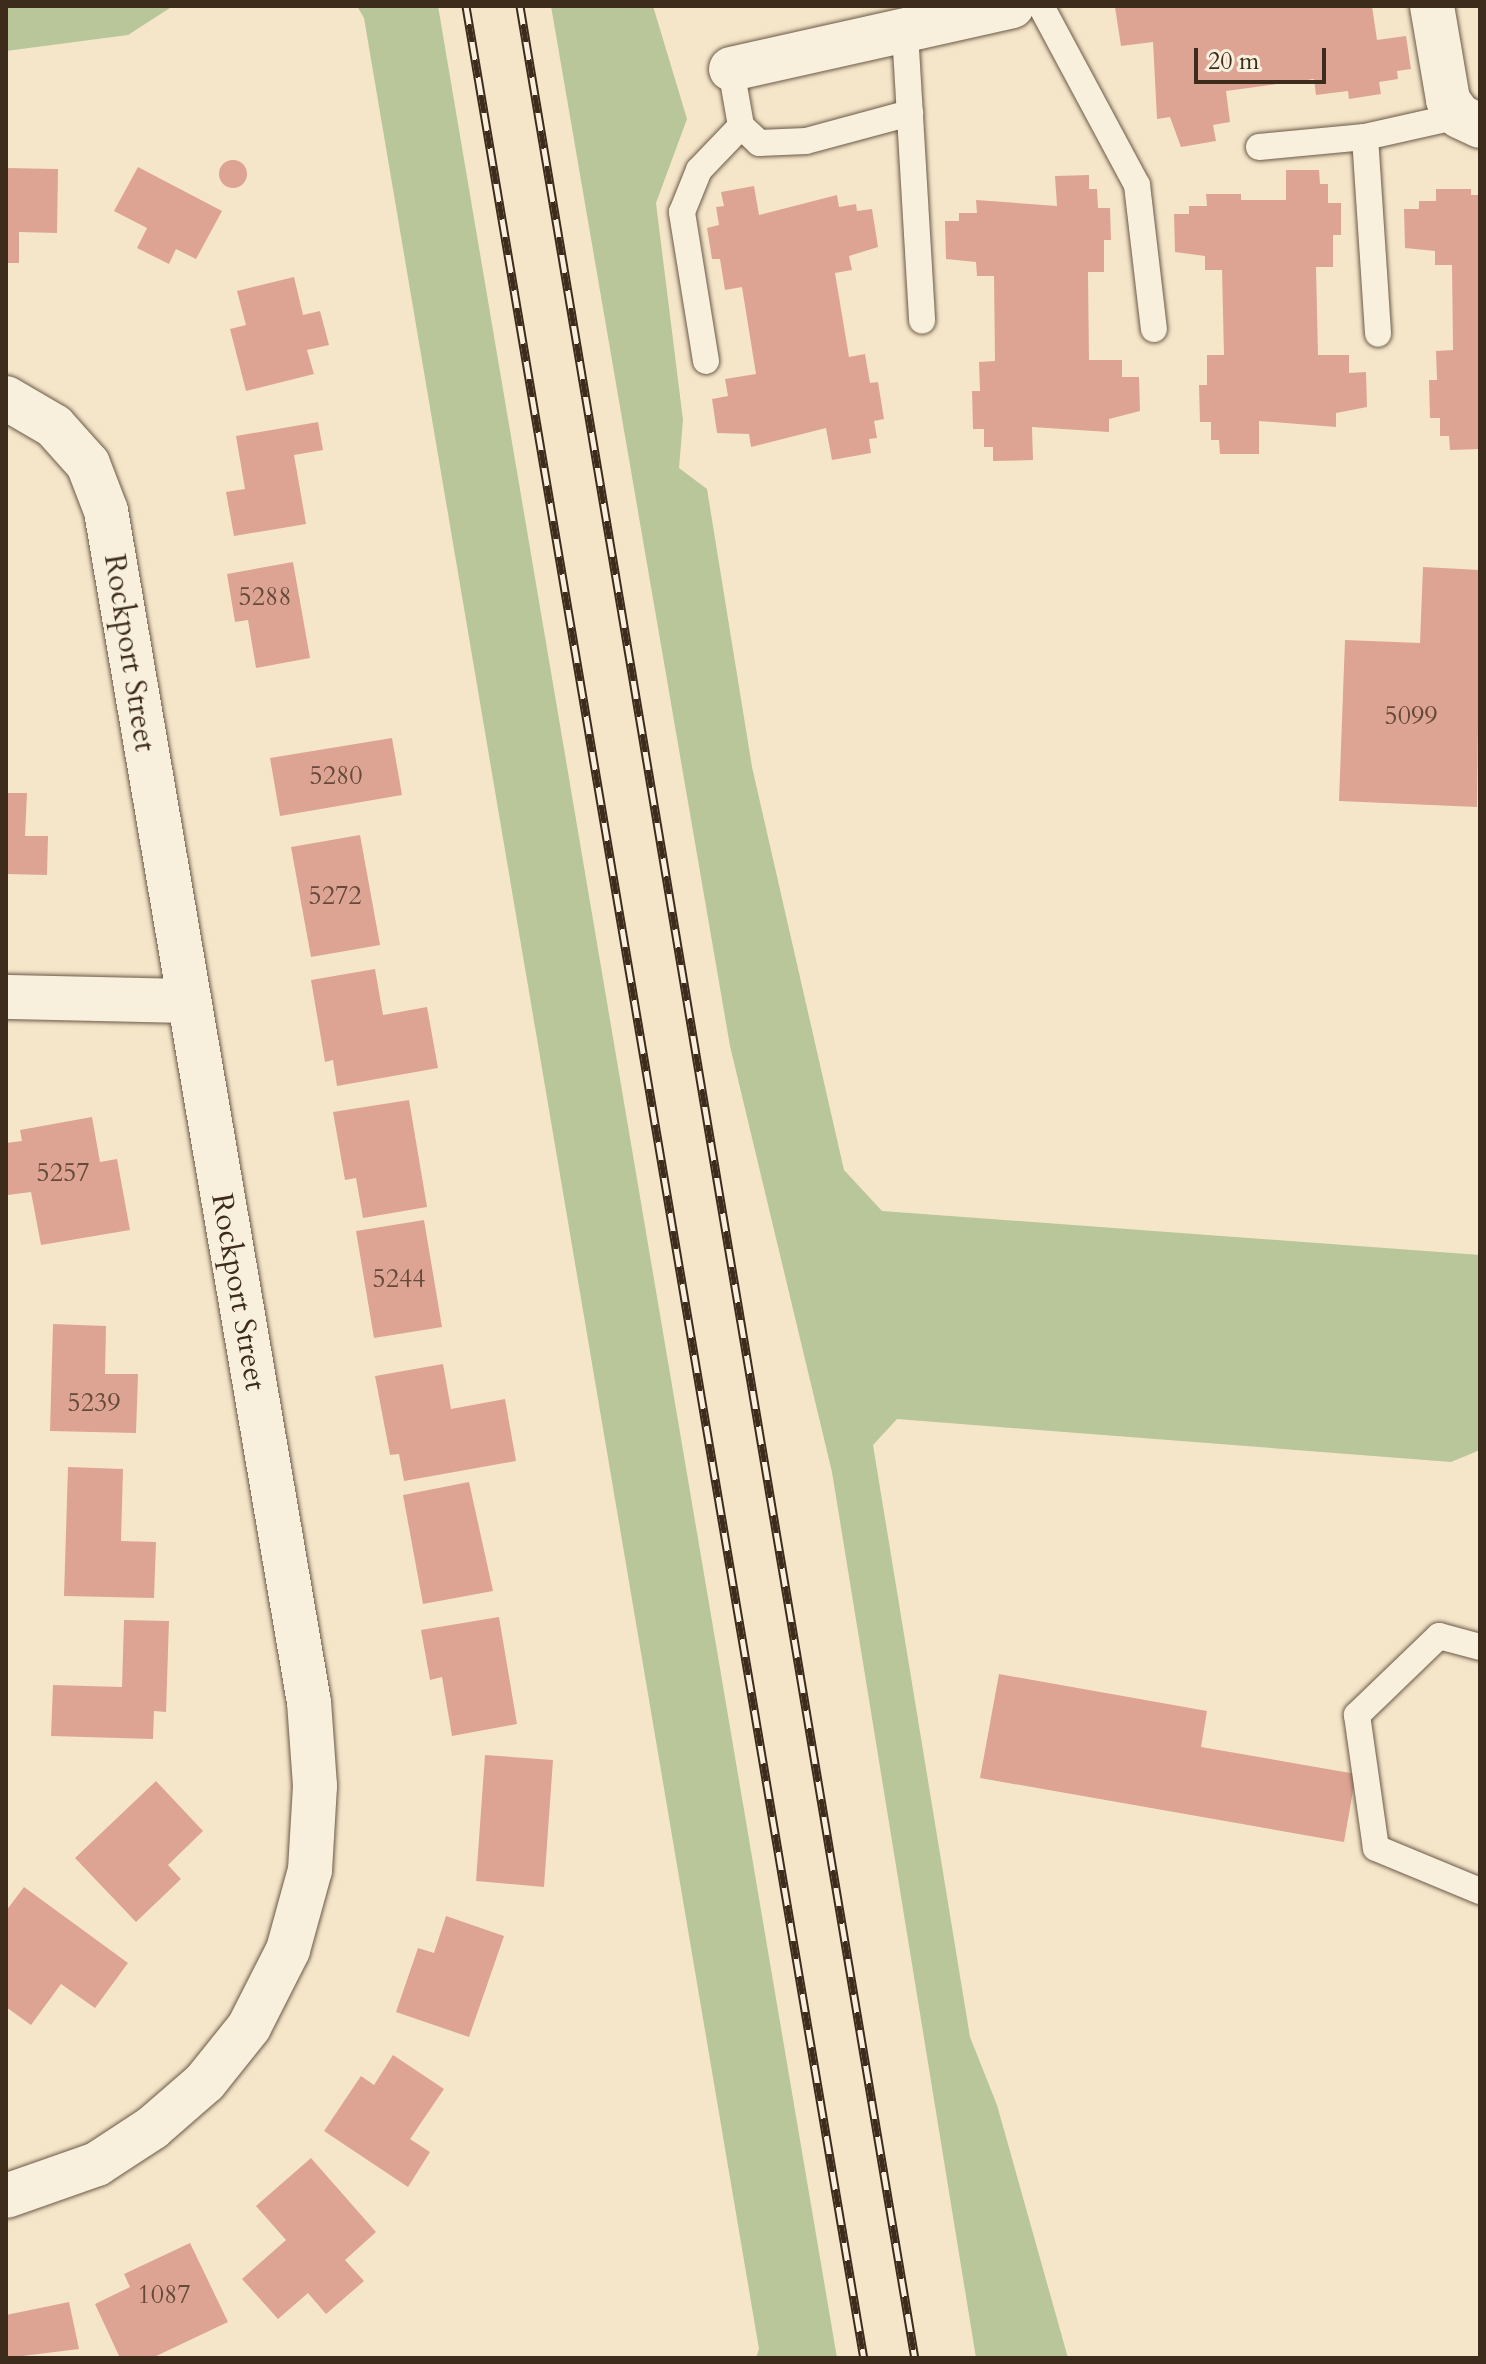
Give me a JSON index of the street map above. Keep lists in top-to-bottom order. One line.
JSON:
{"streets":{"street":["Rockport Street"]},"house_numbers":["5288","5099","5280","5272","5257","5244","5239","1087"],"scale_bar":"20 m"}
